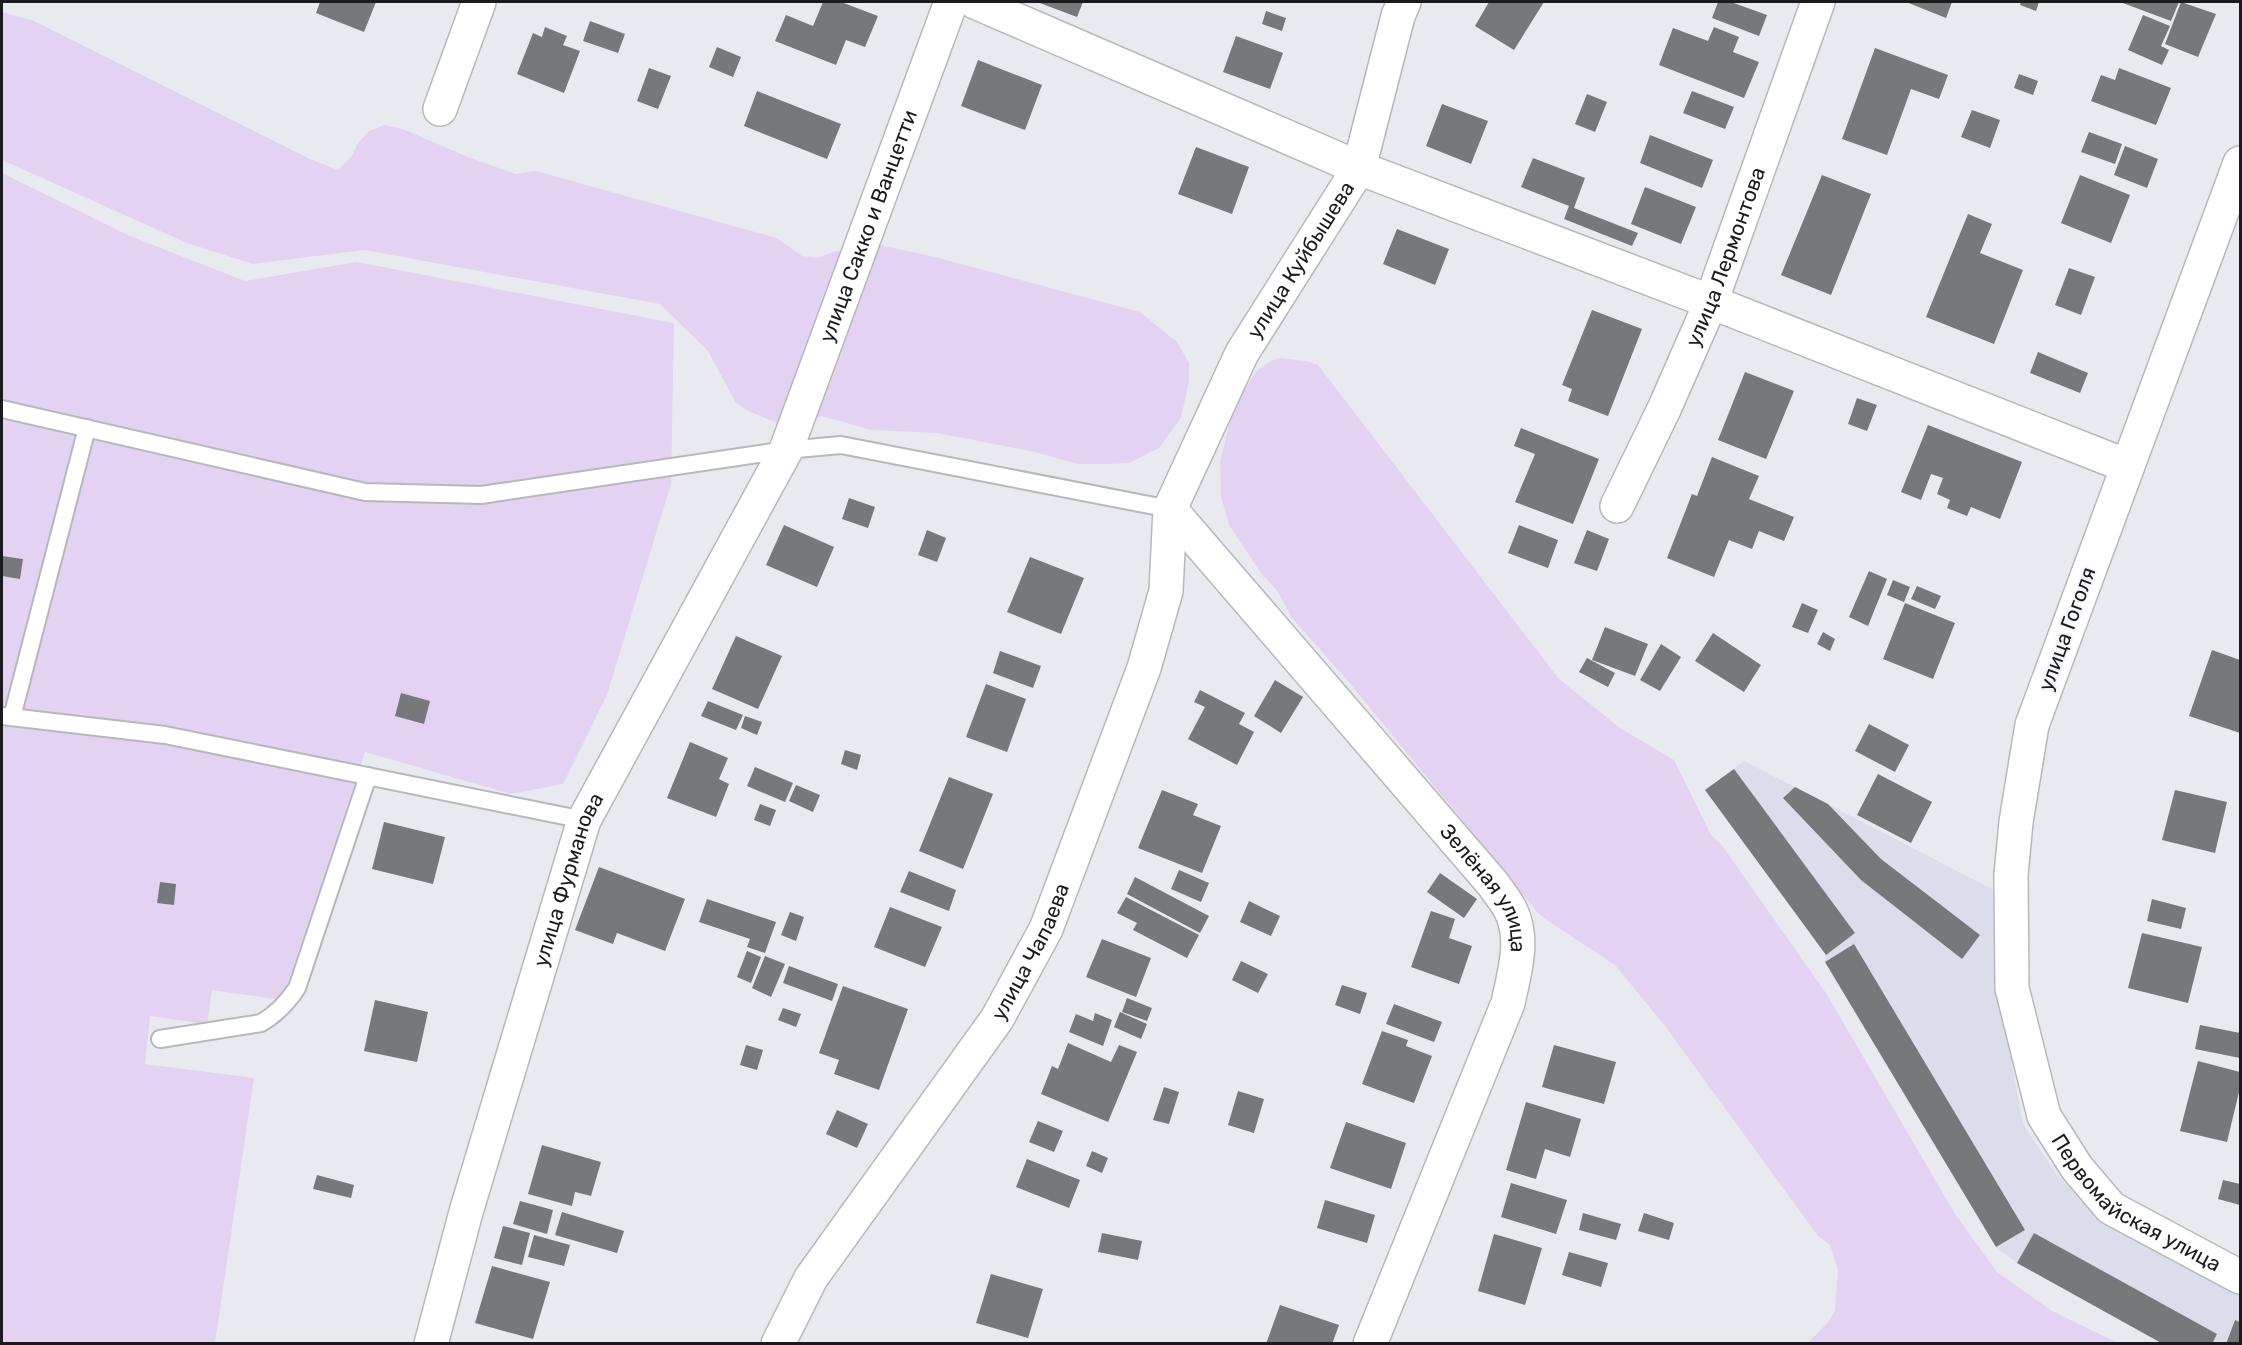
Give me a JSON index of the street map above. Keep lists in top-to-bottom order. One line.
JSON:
{"streets":{"street":["улица Сакко и Ванцетти","улица Лермонтова","улица Куйбышева","улица Гоголя","улица Фурманова","Зелёная улица","улица Чапаева","Первомайская улица"]},"crossings":[["улица Сакко и Ванцетти","улица Фурманова"],["улица Куйбышева","Зелёная улица"],["улица Куйбышева","улица Чапаева"],["улица Гоголя","Первомайская улица"],["Зелёная улица","улица Чапаева"]]}
